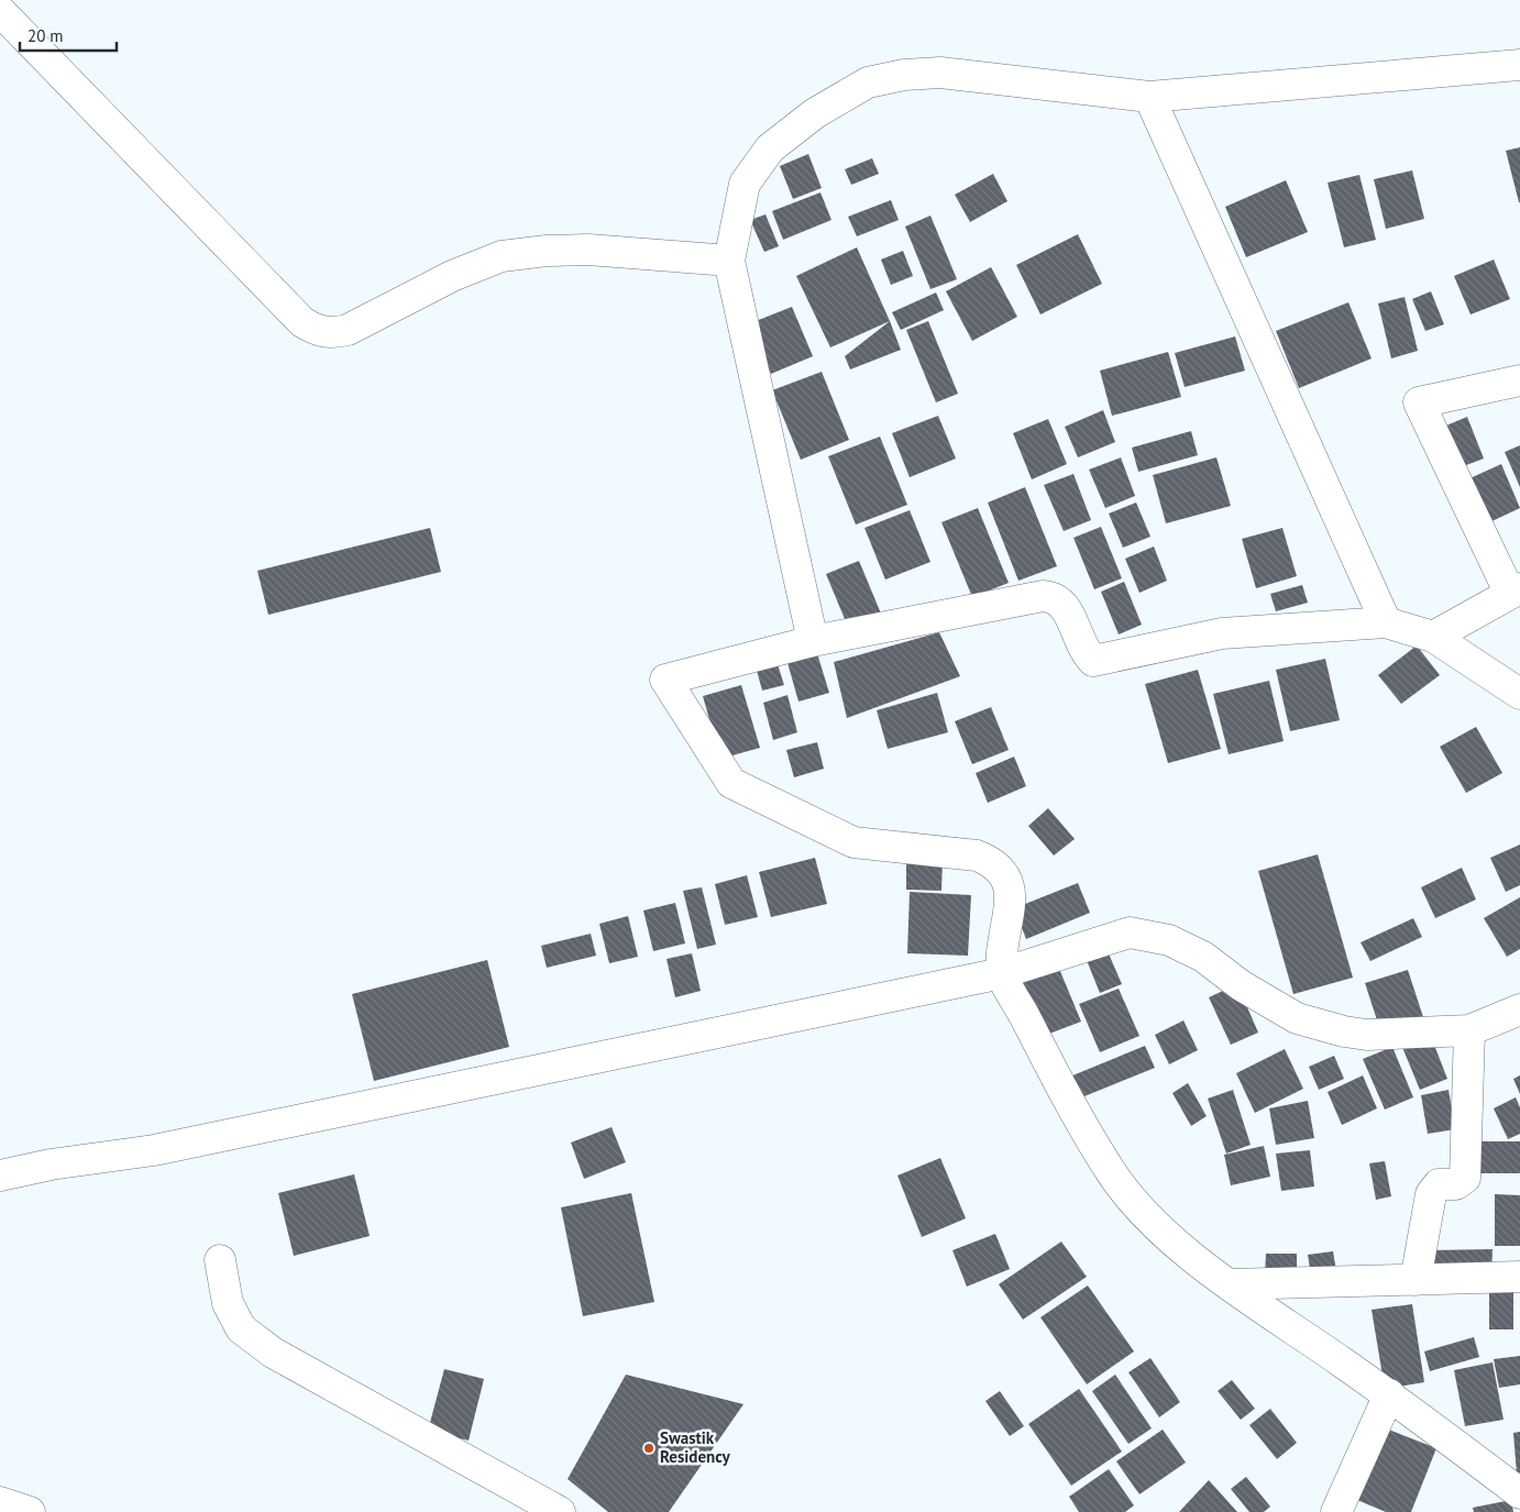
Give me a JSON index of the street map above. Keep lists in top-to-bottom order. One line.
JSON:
{"places":["Swastik Residency"],"scale_bar":"20 m"}
